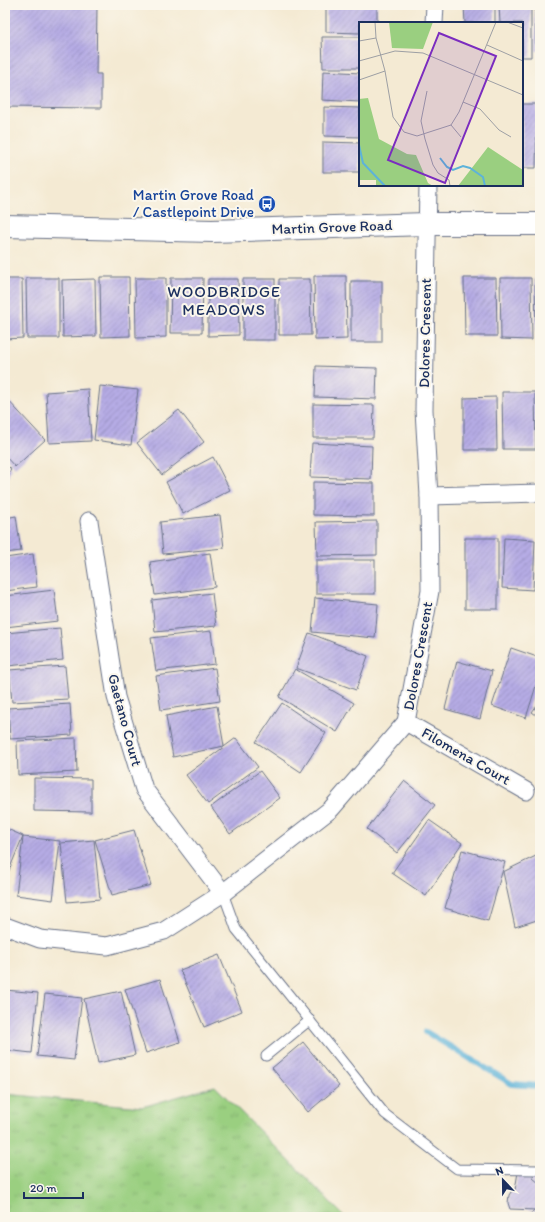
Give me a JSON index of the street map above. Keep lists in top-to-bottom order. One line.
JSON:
{"streets":{"street":["Martin Grove Road","Dolores Crescent","Gaetano Court","Filomena Court"]},"crossings":[["Martin Grove Road","Dolores Crescent"],["Dolores Crescent","Gaetano Court"],["Dolores Crescent","Filomena Court"]],"districts":["WOODBRIDGE MEADOWS"],"places":{"bus stop":["Martin Grove Road / Castlepoint Drive"]},"scale_bar":"20 m","north":"top"}
